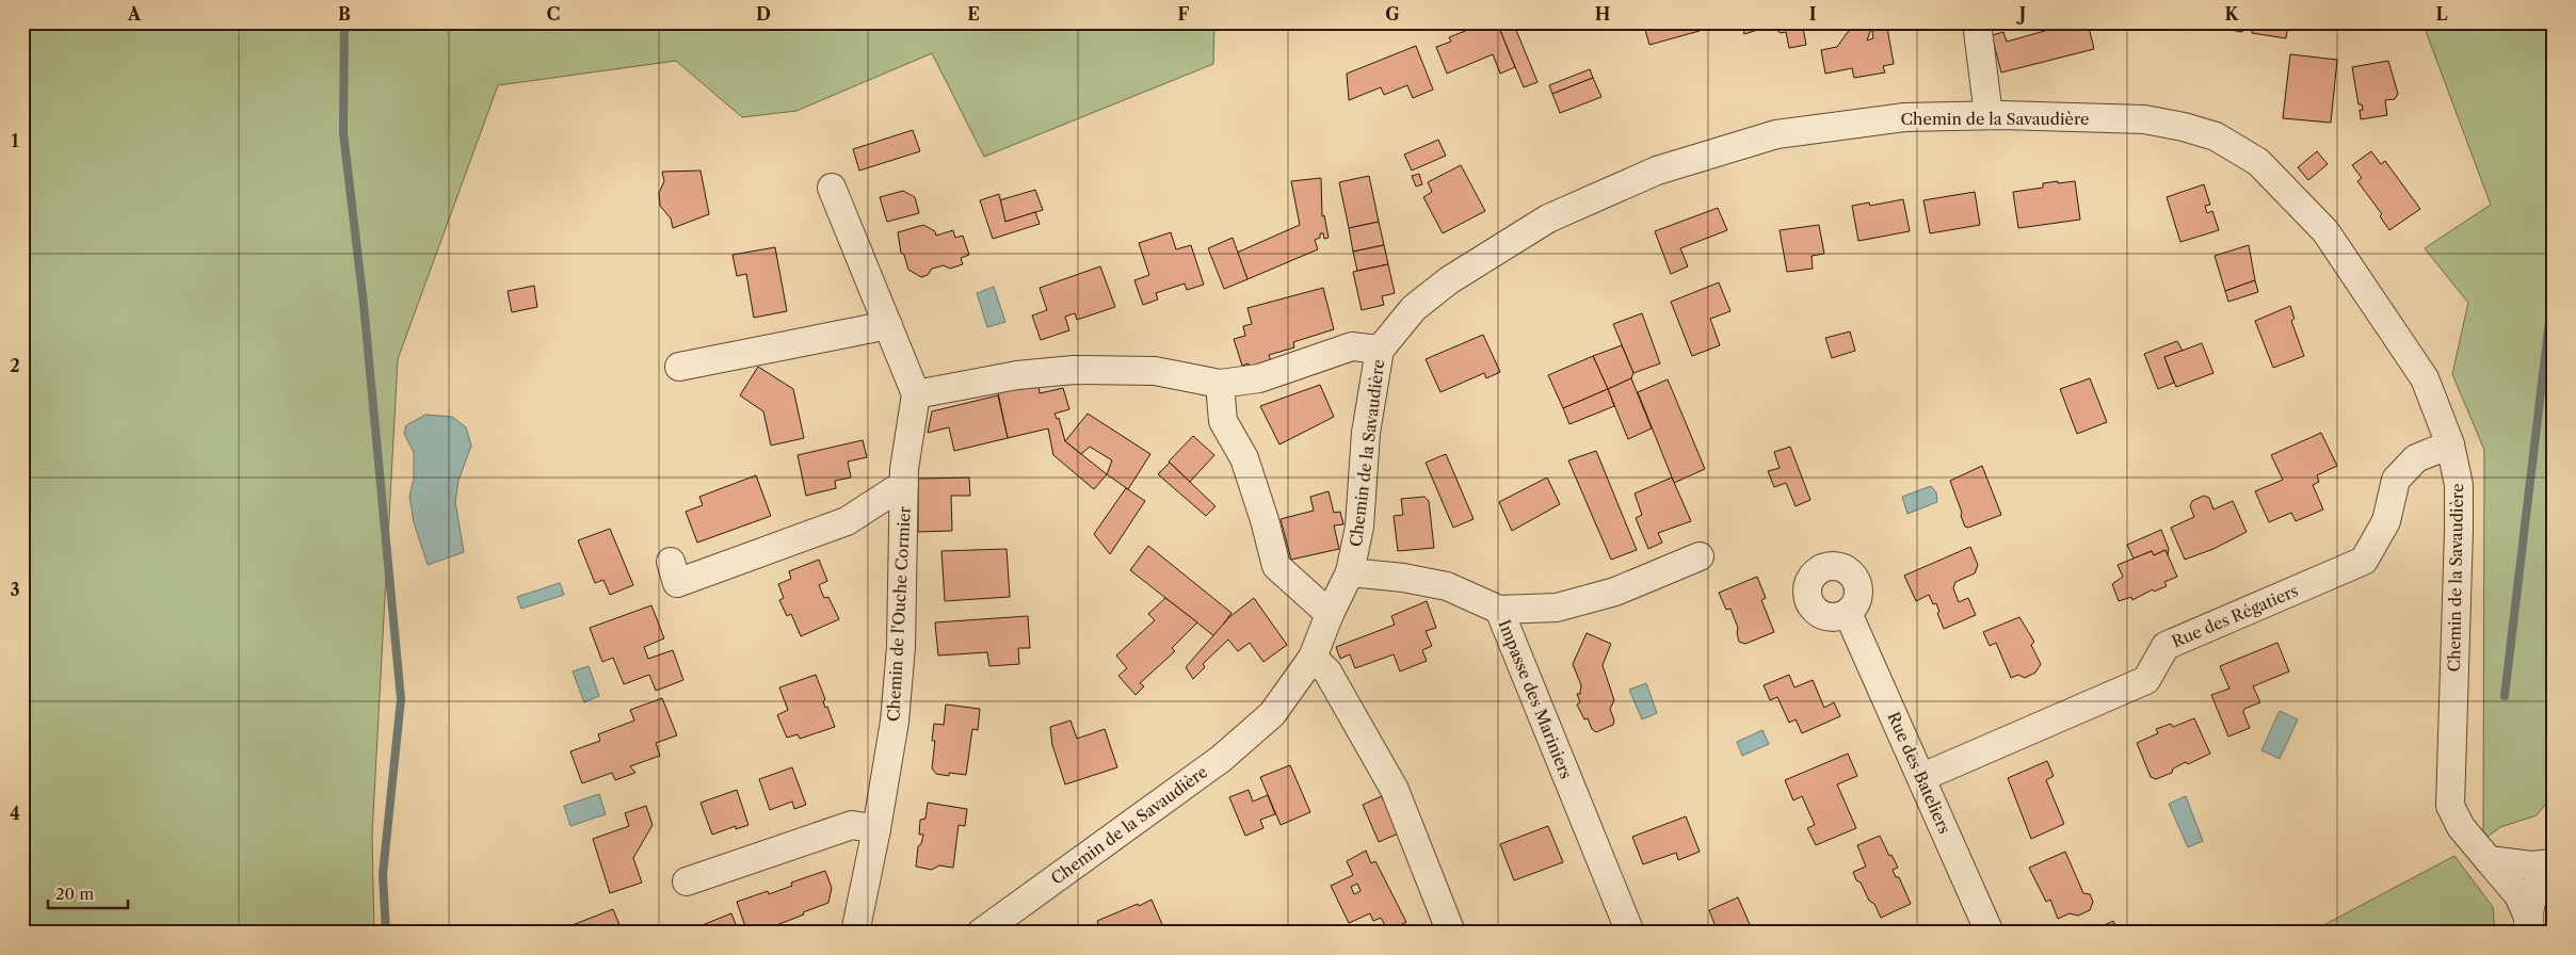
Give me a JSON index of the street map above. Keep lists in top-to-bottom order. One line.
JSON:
{"streets":{"street":["Chemin de la Savaudière","Chemin de l'Ouche Cormier","Rue des Régatiers","Impasse des Mariniers","Rue des Bateliers"]},"crossings":[["Chemin de la Savaudière","Rue des Régatiers"],["Chemin de la Savaudière","Impasse des Mariniers"],["Rue des Régatiers","Rue des Bateliers"]],"scale_bar":"20 m","grid":{"columns":["A","B","C","D","E","F","G","H","I","J","K","L"],"rows":["1","2","3","4"]}}
